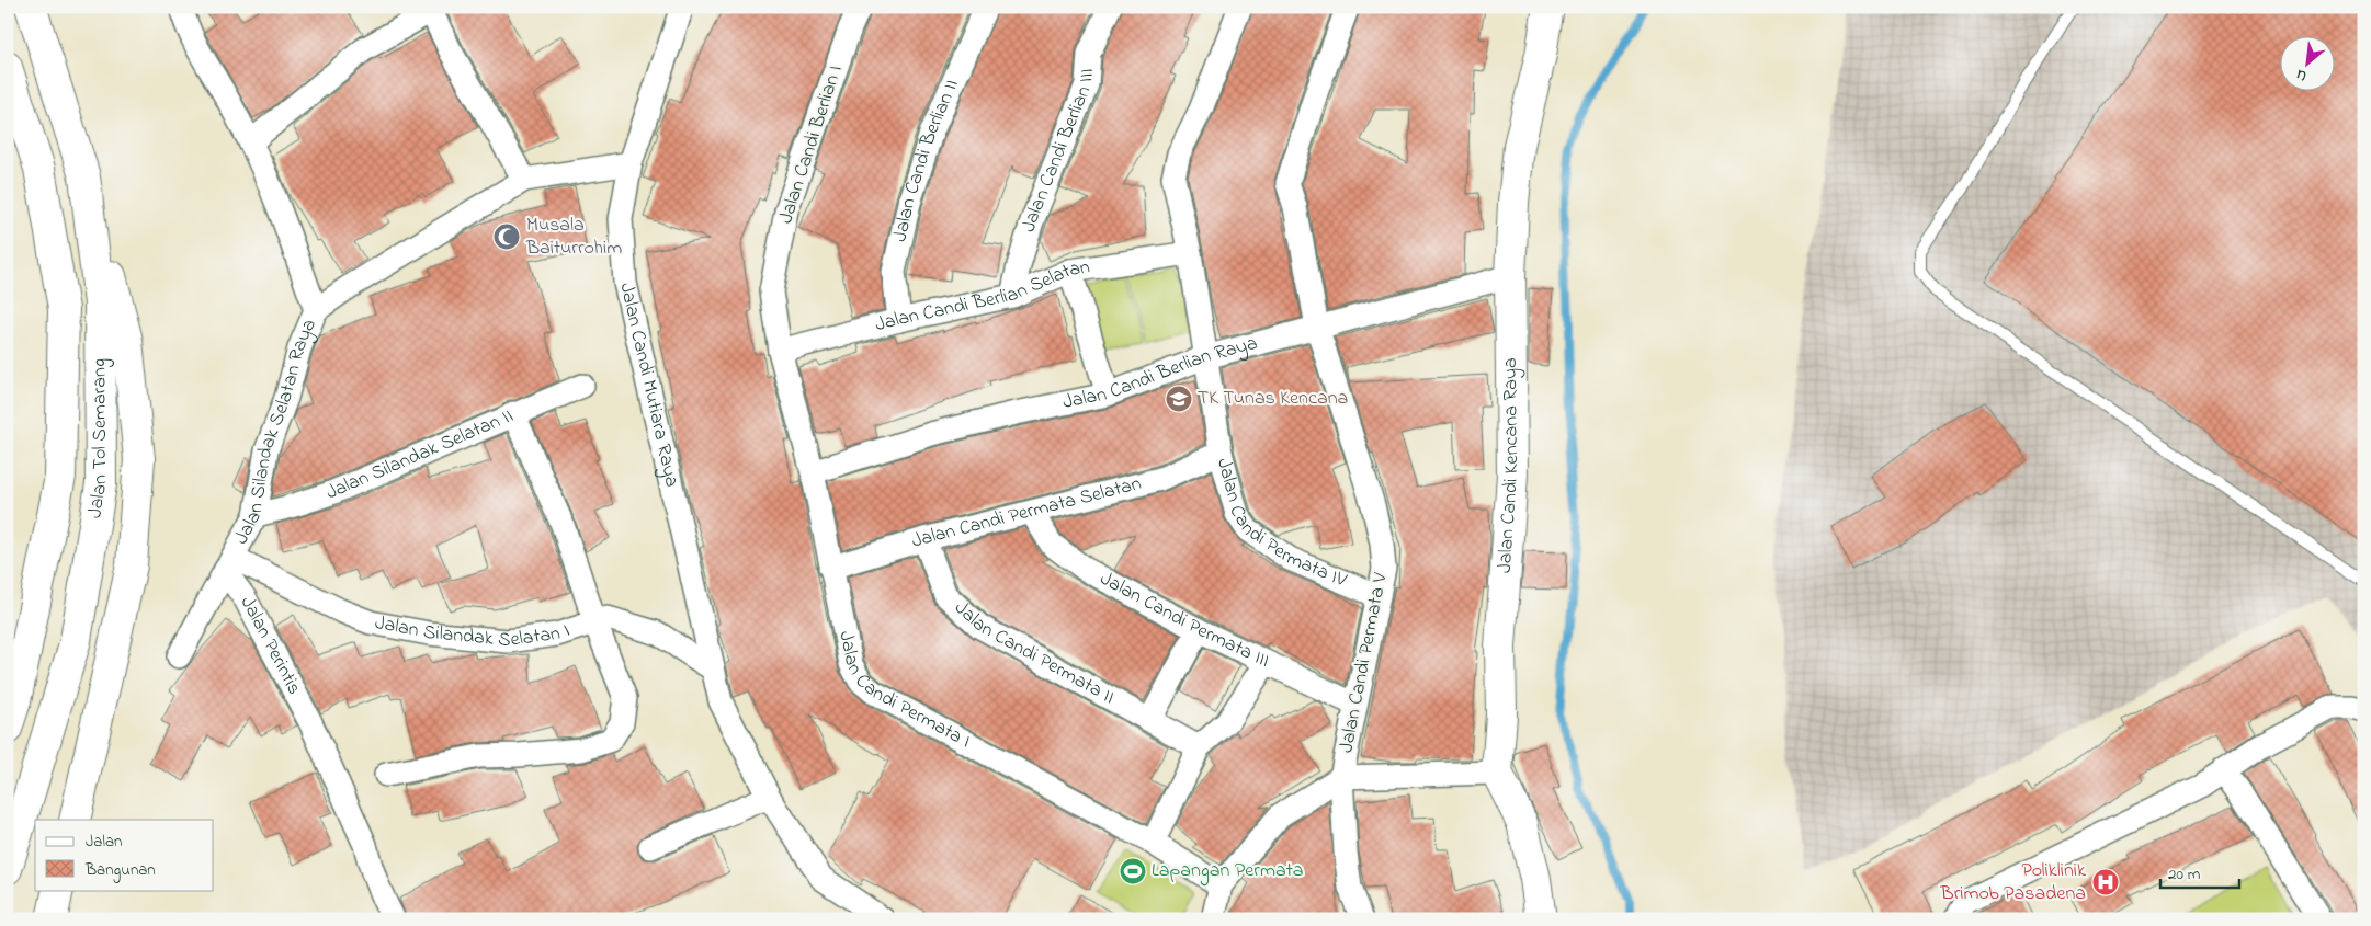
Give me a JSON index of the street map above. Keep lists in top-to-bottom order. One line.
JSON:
{"streets":{"main road":["Jalan Tol Semarang","Jalan Candi Kencana Raya"],"street":["Jalan Candi Berlian I","Jalan Candi Berlian III","Jalan Candi Berlian II","Jalan Candi Berlian Selatan","Jalan Candi Berlian Raya","Jalan Candi Mutiara Raya","Jalan Silandak Selatan Raya","Jalan Silandak Selatan II","Jalan Candi Permata Selatan","Jalan Candi Permata IV","Jalan Candi Permata III","Jalan Silandak Selatan I","Jalan Perintis","Jalan Candi Permata II","Jalan Candi Permata V","Jalan Candi Permata I"]},"crossings":[["Jalan Candi Berlian I","Jalan Candi Berlian Selatan"],["Jalan Candi Berlian I","Jalan Candi Permata I"],["Jalan Candi Berlian III","Jalan Candi Berlian Selatan"],["Jalan Candi Berlian II","Jalan Candi Berlian Selatan"],["Jalan Candi Berlian Selatan","Jalan Candi Permata IV"],["Jalan Candi Berlian Selatan","Jalan Candi Permata I"],["Jalan Candi Berlian Raya","Jalan Candi Kencana Raya"],["Jalan Candi Berlian Raya","Jalan Candi Permata IV"],["Jalan Candi Berlian Raya","Jalan Candi Permata V"],["Jalan Candi Berlian Raya","Jalan Candi Permata I"],["Jalan Candi Mutiara Raya","Jalan Silandak Selatan I"],["Jalan Silandak Selatan Raya","Jalan Silandak Selatan II"],["Jalan Silandak Selatan Raya","Jalan Silandak Selatan I"],["Jalan Silandak Selatan Raya","Jalan Perintis"],["Jalan Candi Permata Selatan","Jalan Candi Permata IV"],["Jalan Candi Permata Selatan","Jalan Candi Permata III"],["Jalan Candi Permata Selatan","Jalan Candi Permata II"],["Jalan Candi Permata Selatan","Jalan Candi Permata I"],["Jalan Candi Permata IV","Jalan Candi Permata V"],["Jalan Candi Permata III","Jalan Candi Permata V"],["Jalan Silandak Selatan I","Jalan Perintis"]],"places":{"mosque":["Musala Baiturrohim"],"school or university":["TK Tunas Kencana"],"sports":["Lapangan Permata"],"hospital":["Poliklinik Brimob Pasadena"]},"legend":["Jalan","Bangunan"],"scale_bar":"20 m","north":"bottom left"}
